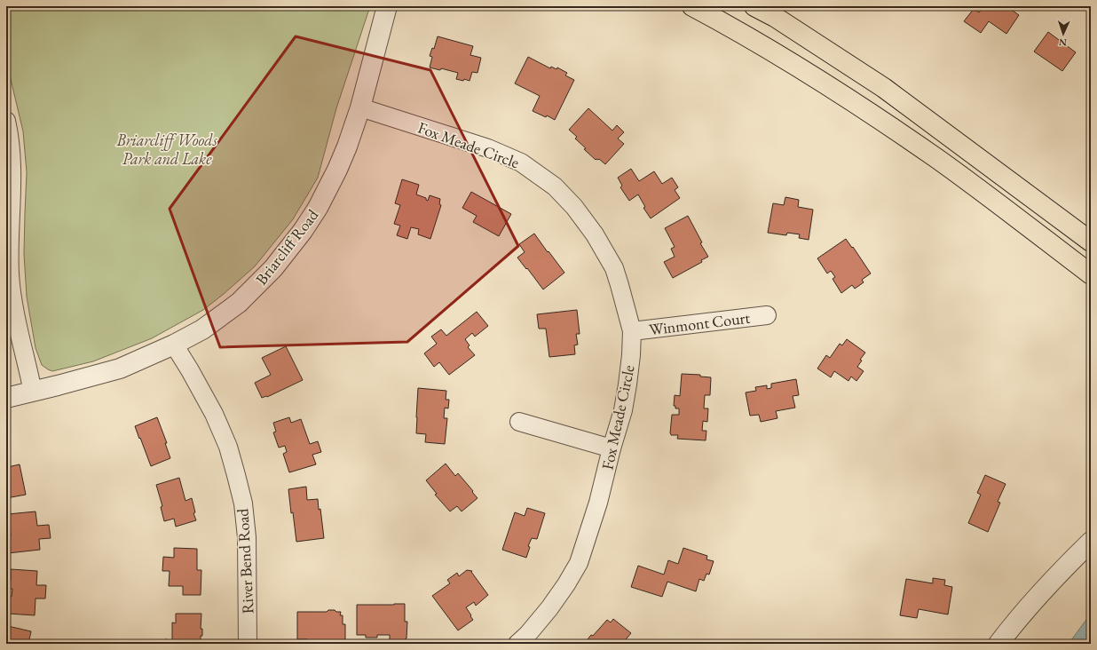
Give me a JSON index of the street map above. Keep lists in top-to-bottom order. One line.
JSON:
{"streets":{"street":["Fox Meade Circle","Briarcliff Road","Winmont Court","River Bend Road"]},"crossings":[["Fox Meade Circle","Briarcliff Road"],["Fox Meade Circle","Winmont Court"],["Briarcliff Road","River Bend Road"]],"parks":["Briarcliff Woods Park and Lake"],"north":"bottom"}
